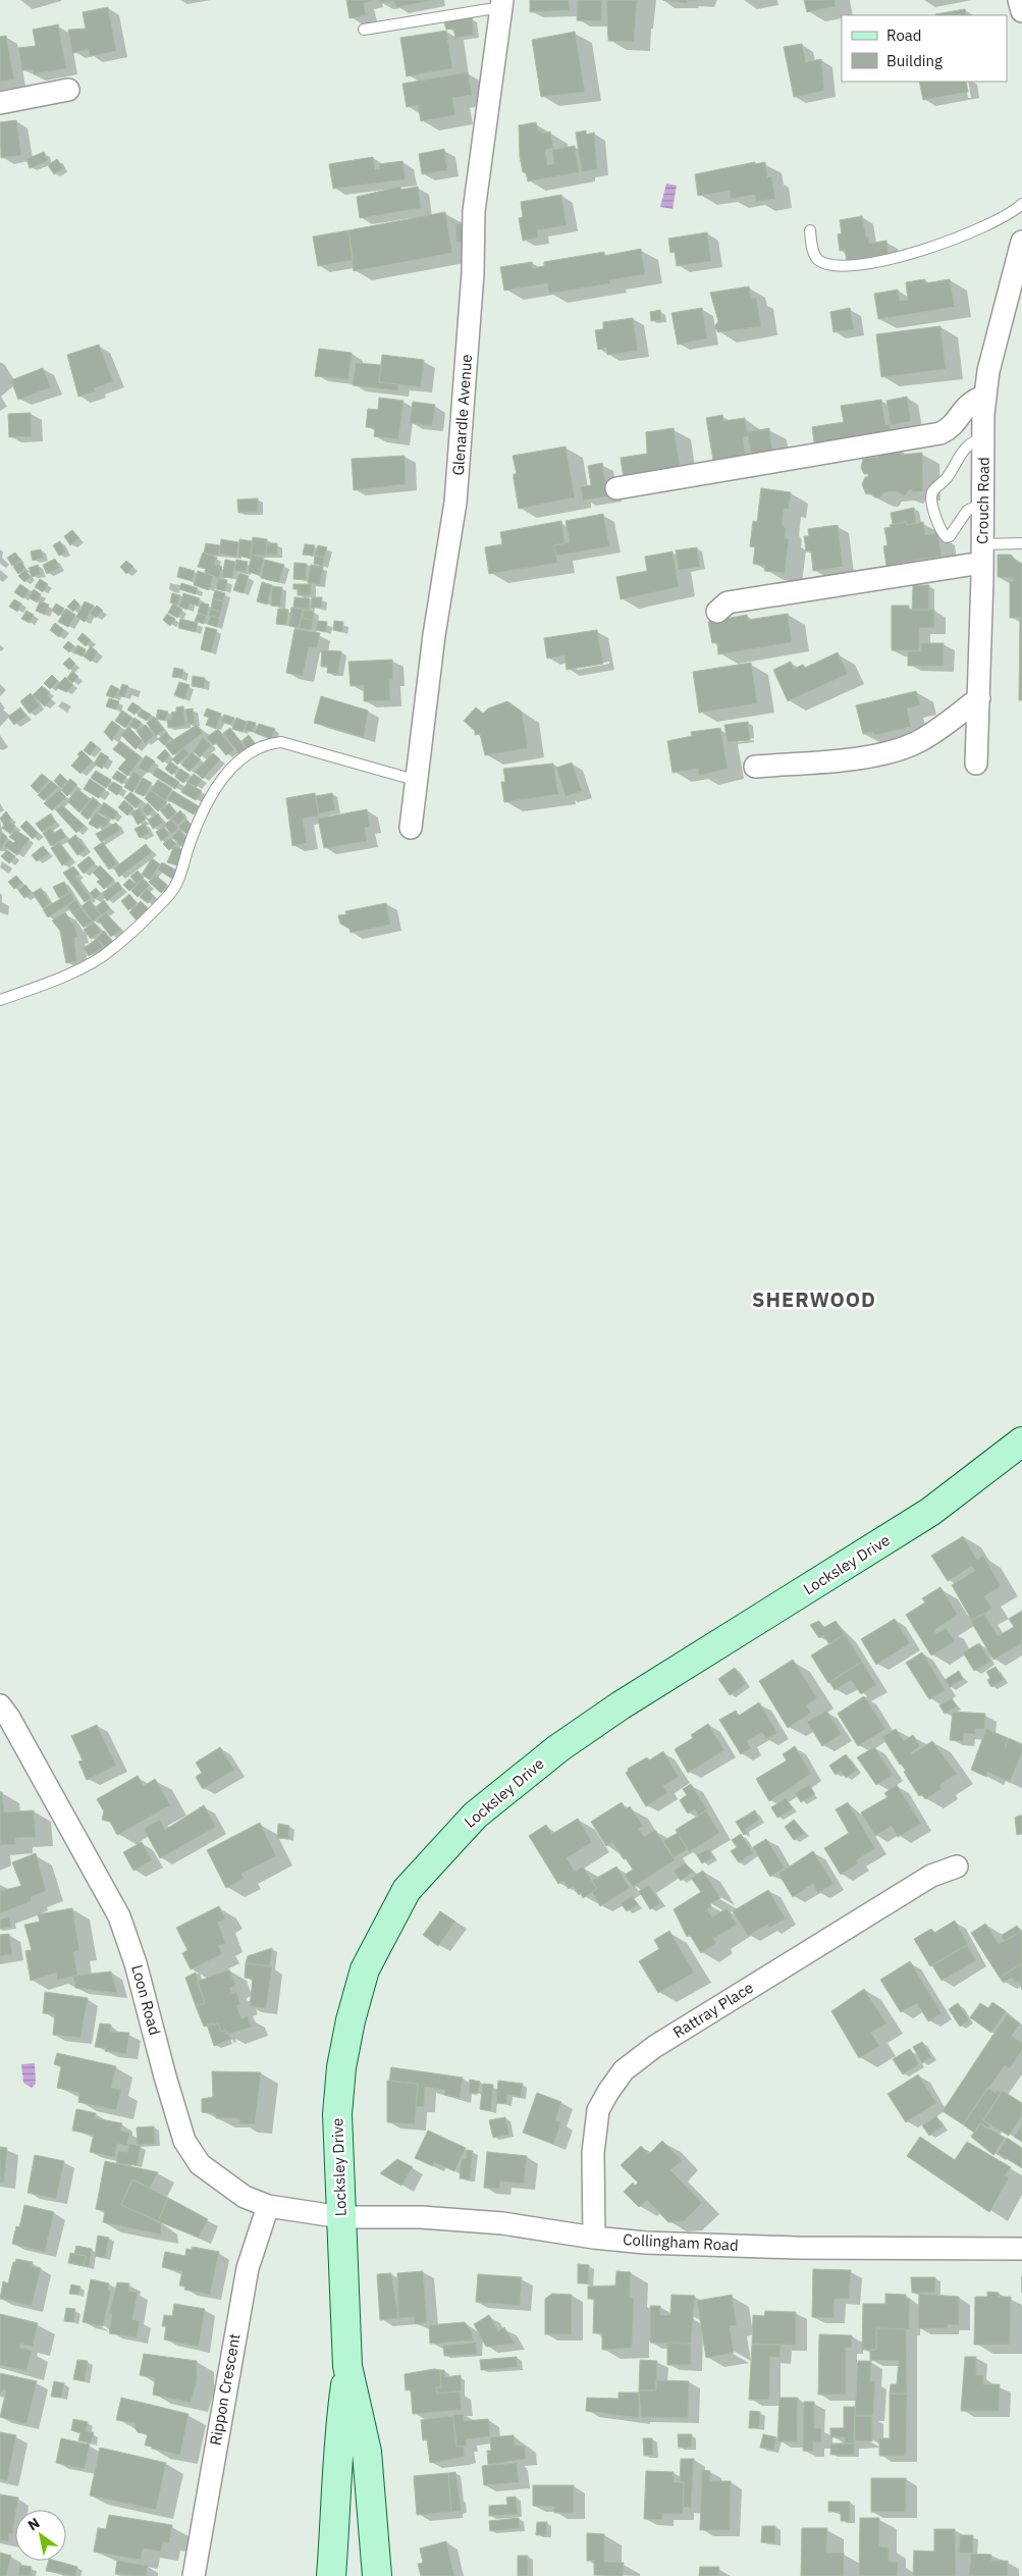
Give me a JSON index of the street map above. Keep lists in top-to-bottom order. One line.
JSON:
{"streets":{"street":["Glenardle Avenue","Crouch Road","Locksley Drive","Loon Road","Rattray Place","Collingham Road","Rippon Crescent"]},"crossings":[["Locksley Drive","Loon Road"],["Locksley Drive","Collingham Road"],["Loon Road","Collingham Road"],["Loon Road","Rippon Crescent"],["Rattray Place","Collingham Road"]],"districts":["SHERWOOD"],"legend":["Road","Building"],"north":"top left"}
